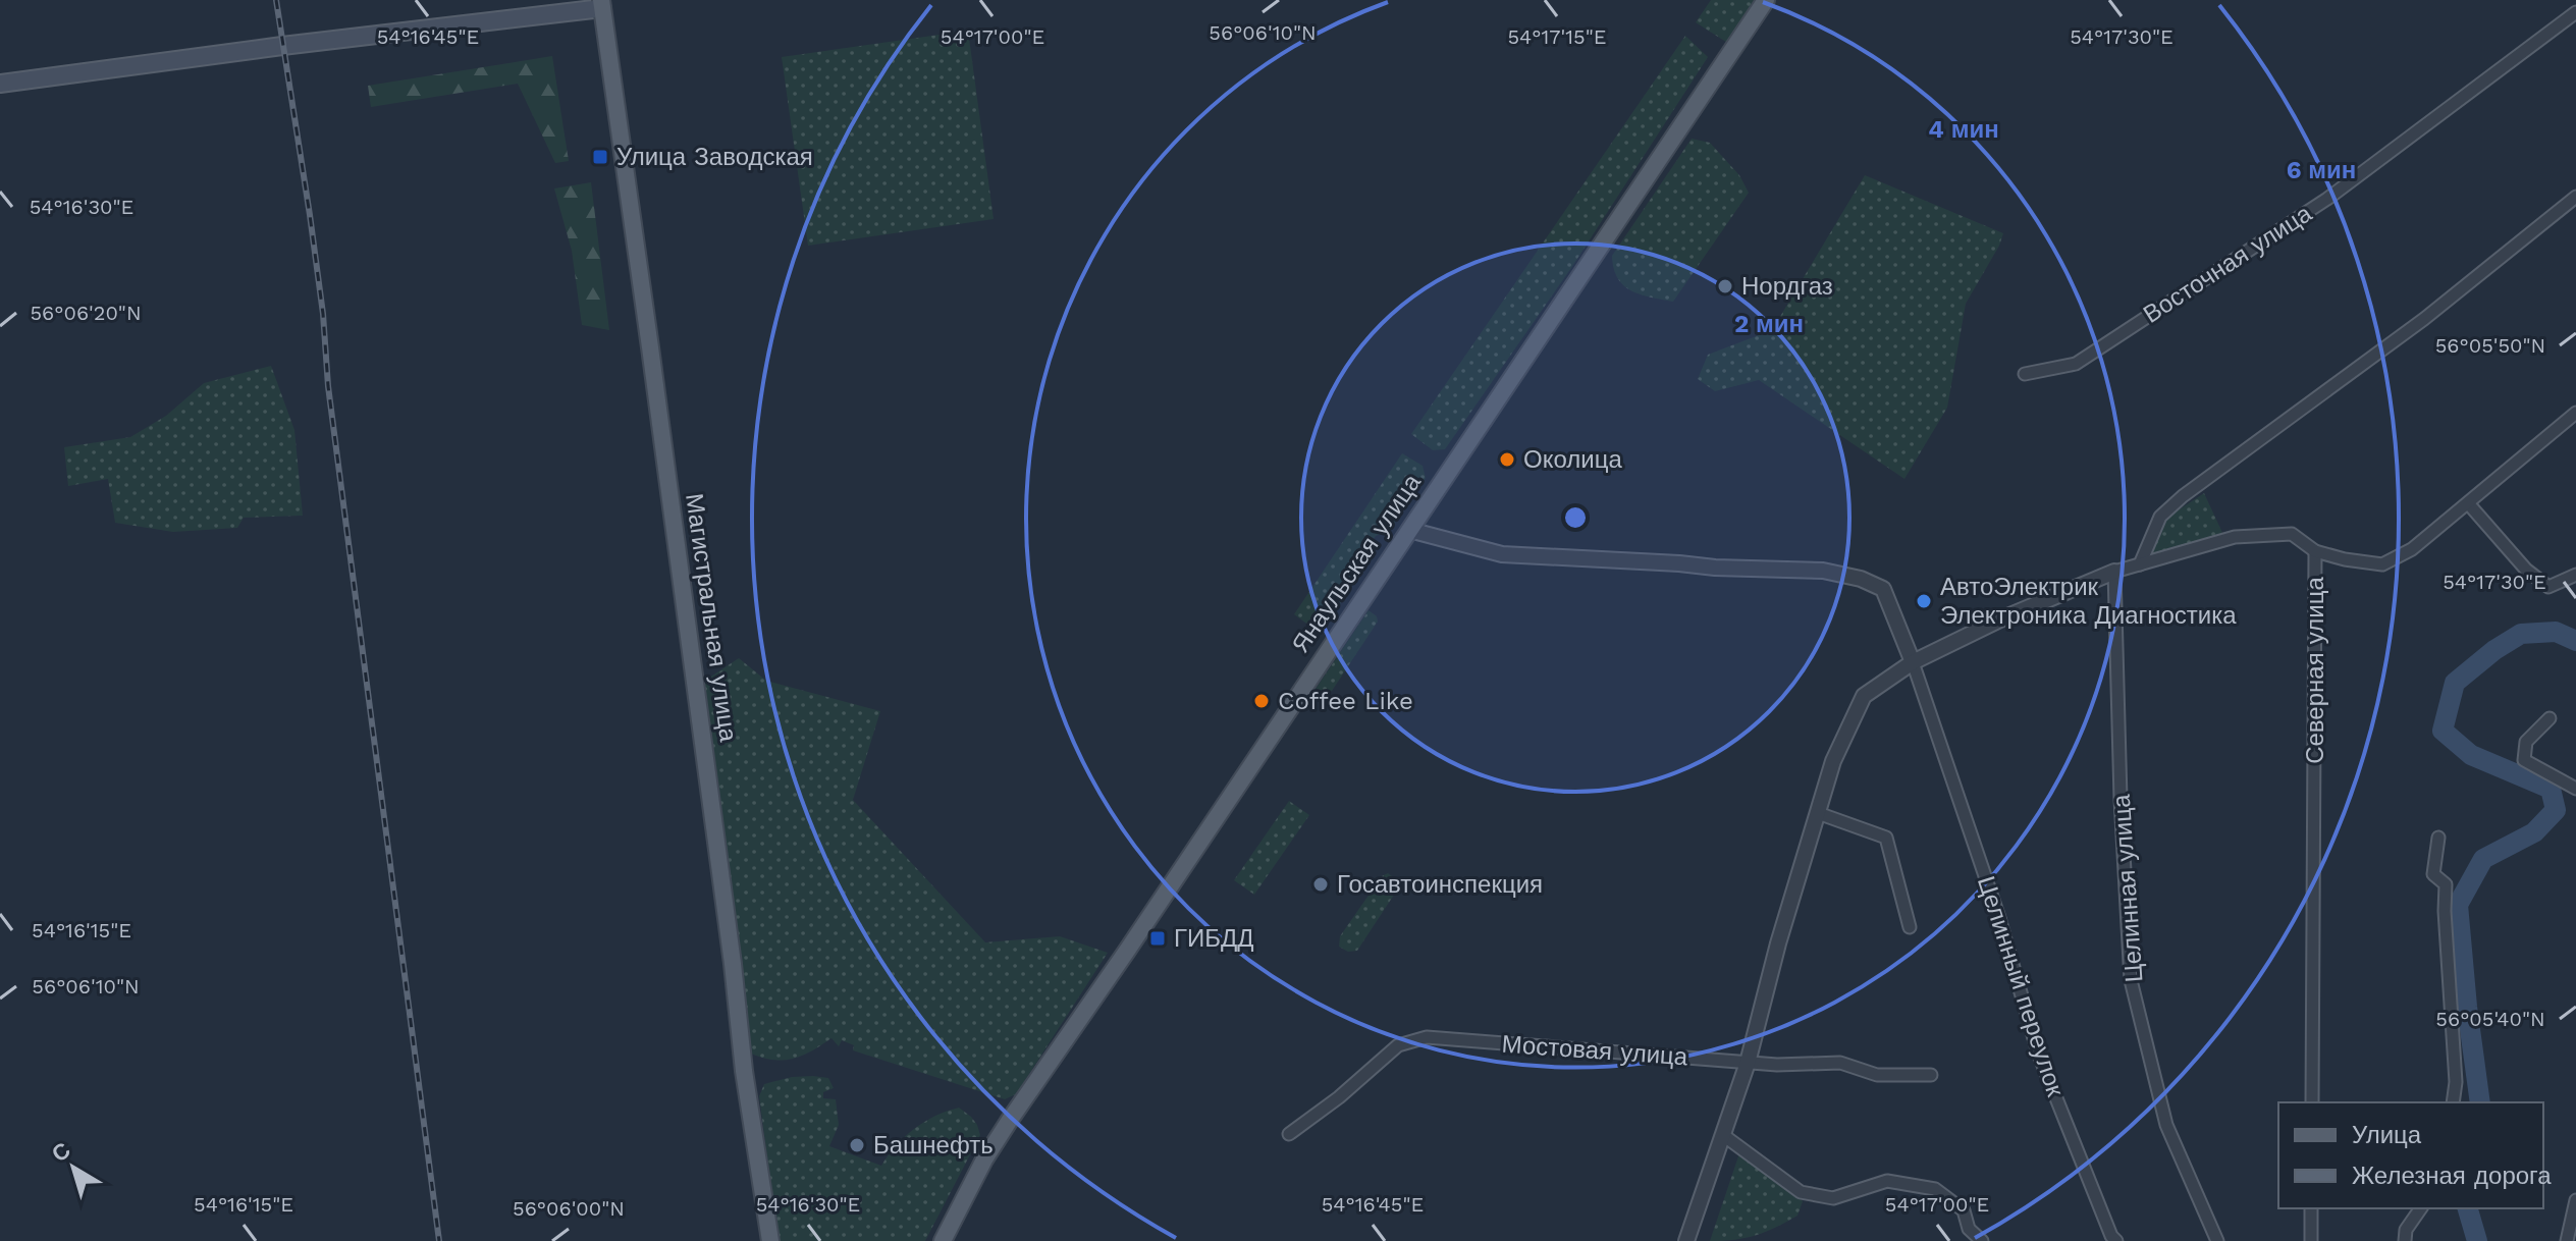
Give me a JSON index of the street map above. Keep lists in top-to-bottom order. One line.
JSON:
{"streets":{"main road":["Янаульская улица","Магистральная улица"],"street":["Восточная улица","Северная улица","Целинная улица","Целинный переулок","Мостовая улица"]},"places":{"transit":["Улица Заводская","ГИБДД"],"other":["Нордгаз","Околица","АвтоЭлектрик Электроника Диагностика","Coffee Like","Госавтоинспекция","Башнефть"]},"legend":["Улица","Железная дорога"],"north":"top left","coordinates":["56°06'10\"N","54°16'45\"E","54°17'00\"E","54°17'15\"E","54°17'30\"E","54°16'30\"E","56°06'20\"N","56°05'50\"N","54°16'15\"E","56°05'40\"N","56°06'00\"N"],"rings":["4 мин","6 мин","2 мин"]}
